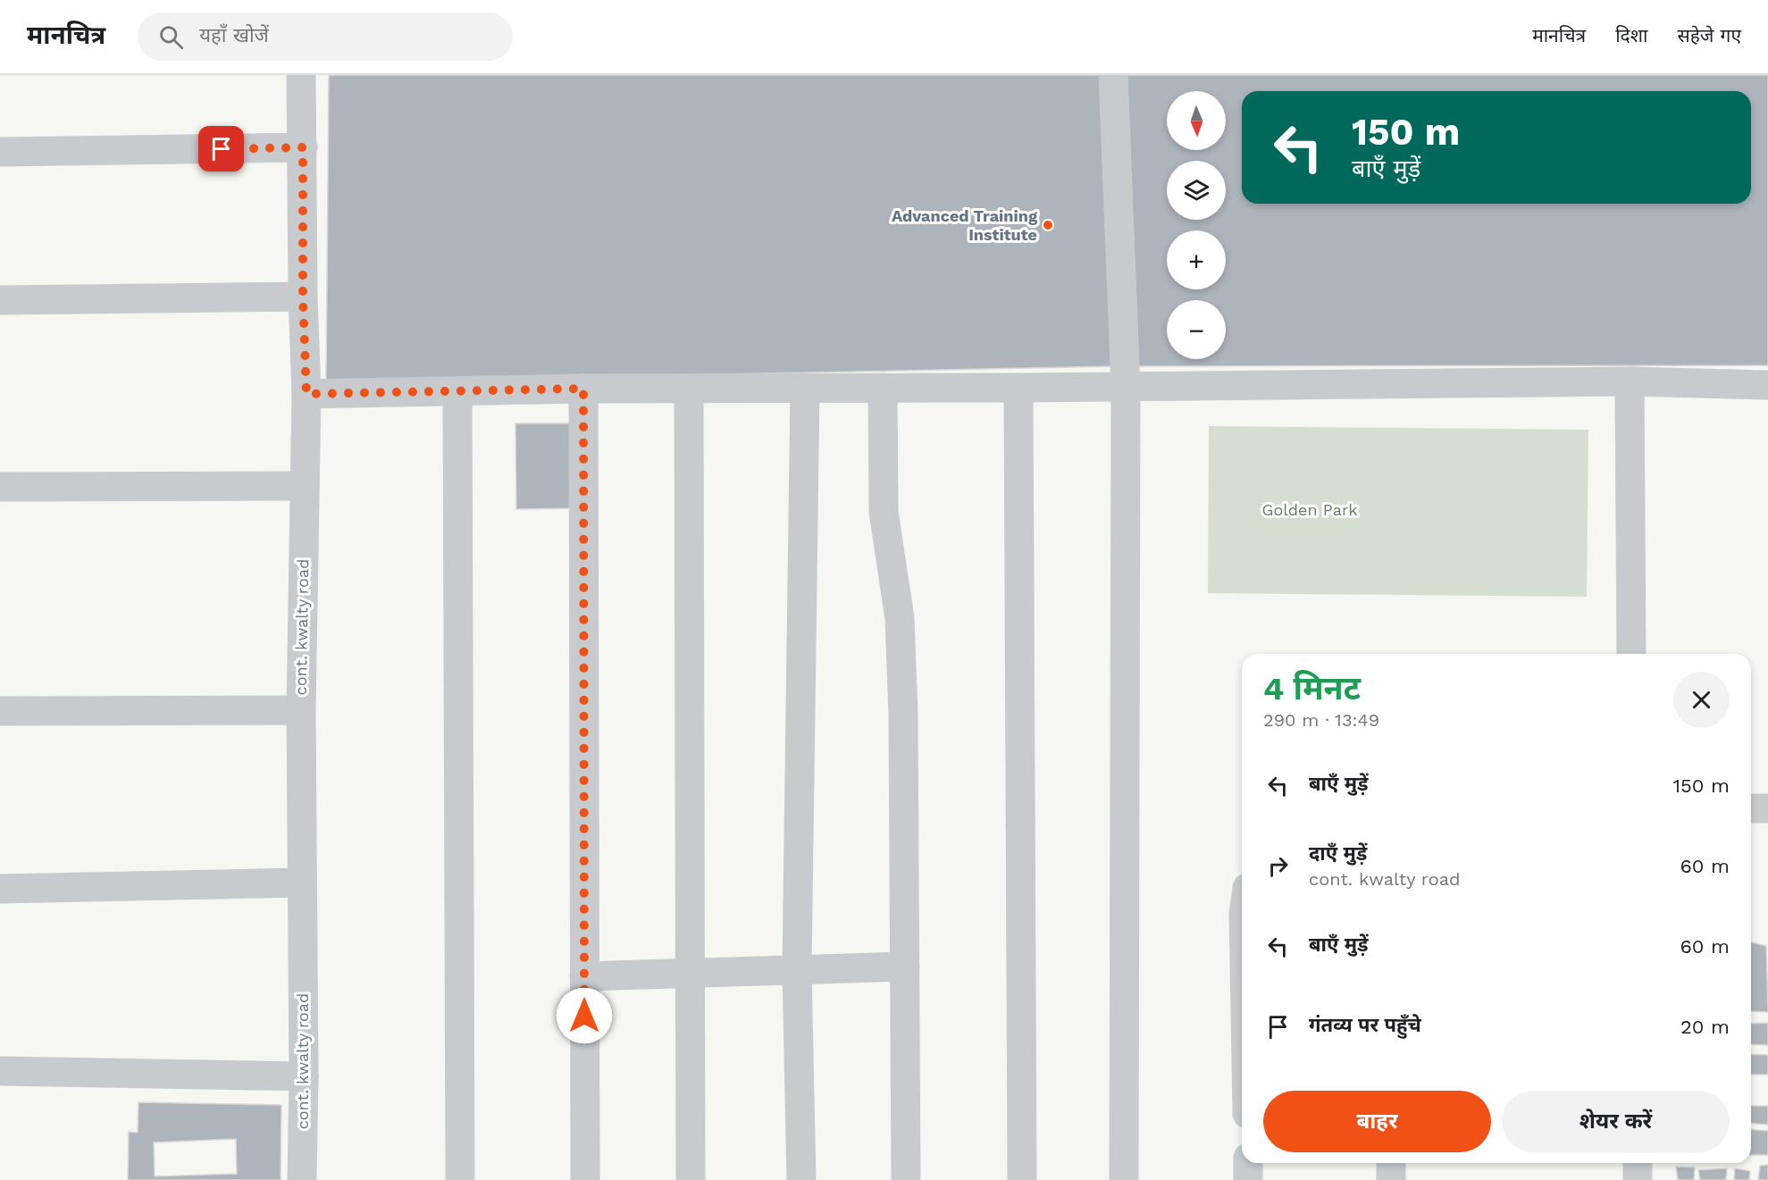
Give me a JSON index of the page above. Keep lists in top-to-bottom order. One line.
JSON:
{"streets":{"street":["cont. kwalty road"]},"parks":["Golden Park"],"places":["Advanced Training Institute"],"north":"bottom","page":{"header":"मानचित्र","search":"यहाँ खोजें","nav":["मानचित्र","दिशा","सहेजे गए"],"map_buttons":["+","−"],"turn":["150 m","बाएँ मुड़ें"],"heading":["4 मिनट","290 m · 13:49"],"list":[{"name":"बाएँ मुड़ें","value":"150 m"},{"name":"दाएँ मुड़ें","note":"cont. kwalty road","value":"60 m"},{"name":"बाएँ मुड़ें","value":"60 m"},{"name":"गंतव्य पर पहुँचे","value":"20 m"}],"buttons":["बाहर","शेयर करें"]}}
